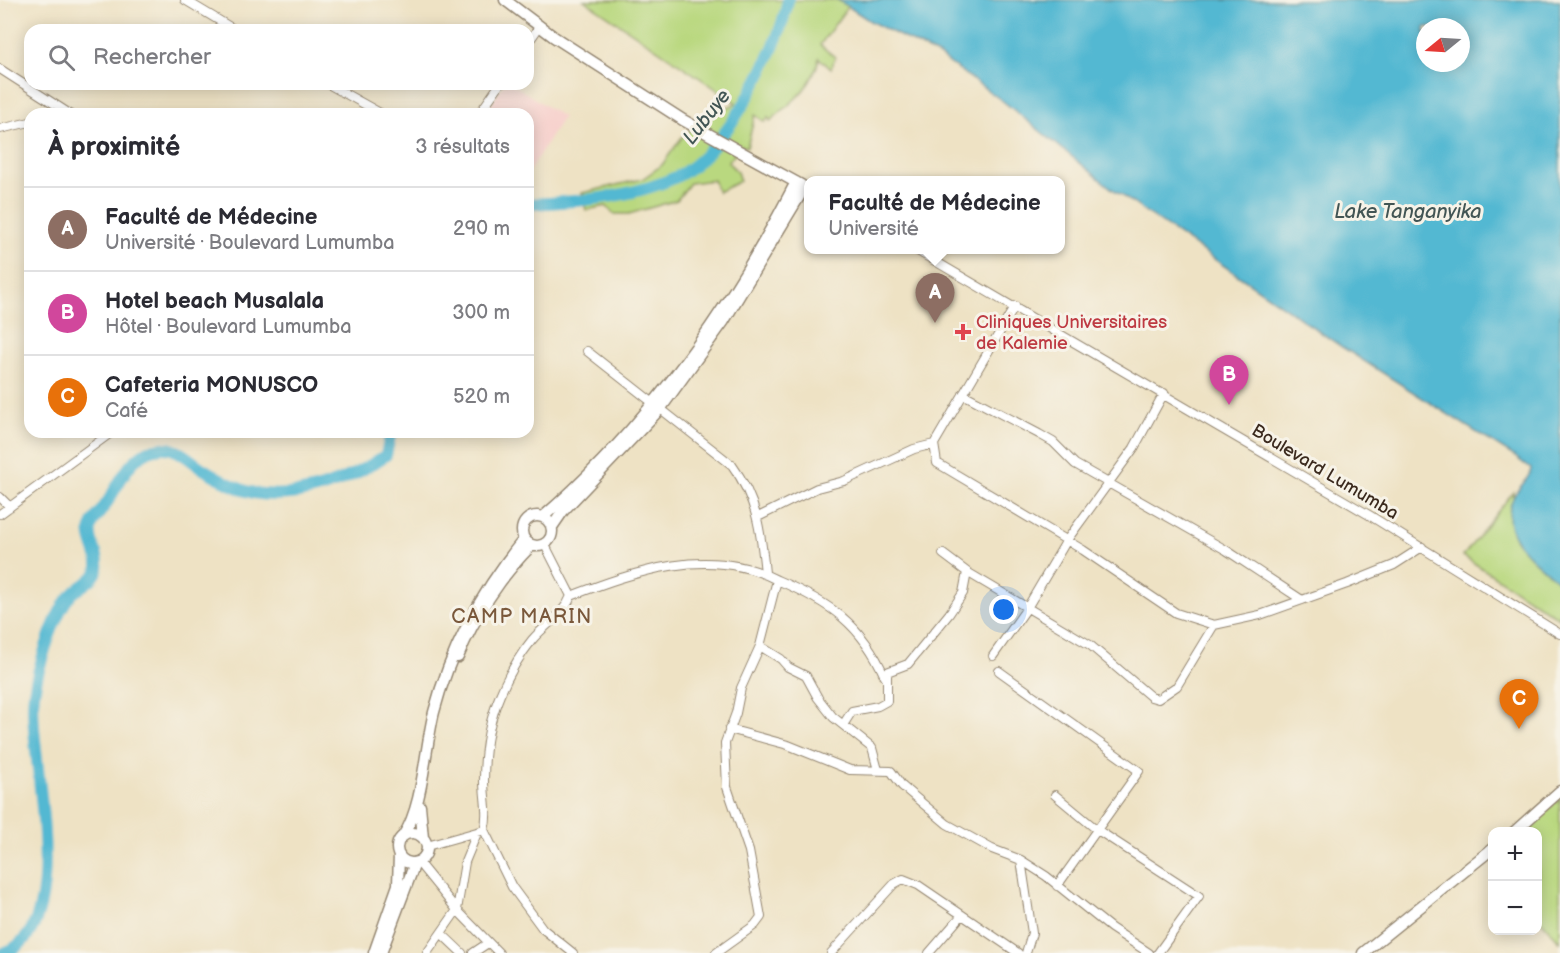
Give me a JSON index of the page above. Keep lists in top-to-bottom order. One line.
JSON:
{"streets":{"street":["Boulevard Lumumba"]},"districts":["CAMP MARIN"],"water":["Lubuye","Lake Tanganyika"],"places":{"health":["Cliniques Universitaires de Kalemie"]},"north":"left","page":{"search":"Rechercher","heading":["À proximité","3 résultats"],"popup":["Faculté de Médecine","Université"],"list":[{"mark":"A","name":"Faculté de Médecine","note":"Université · Boulevard Lumumba","value":"290 m"},{"mark":"B","name":"Hotel beach Musalala","note":"Hôtel · Boulevard Lumumba","value":"300 m"},{"mark":"C","name":"Cafeteria MONUSCO","note":"Café","value":"520 m"}],"pins":["A","B","C"],"map_buttons":["+","−"]}}
